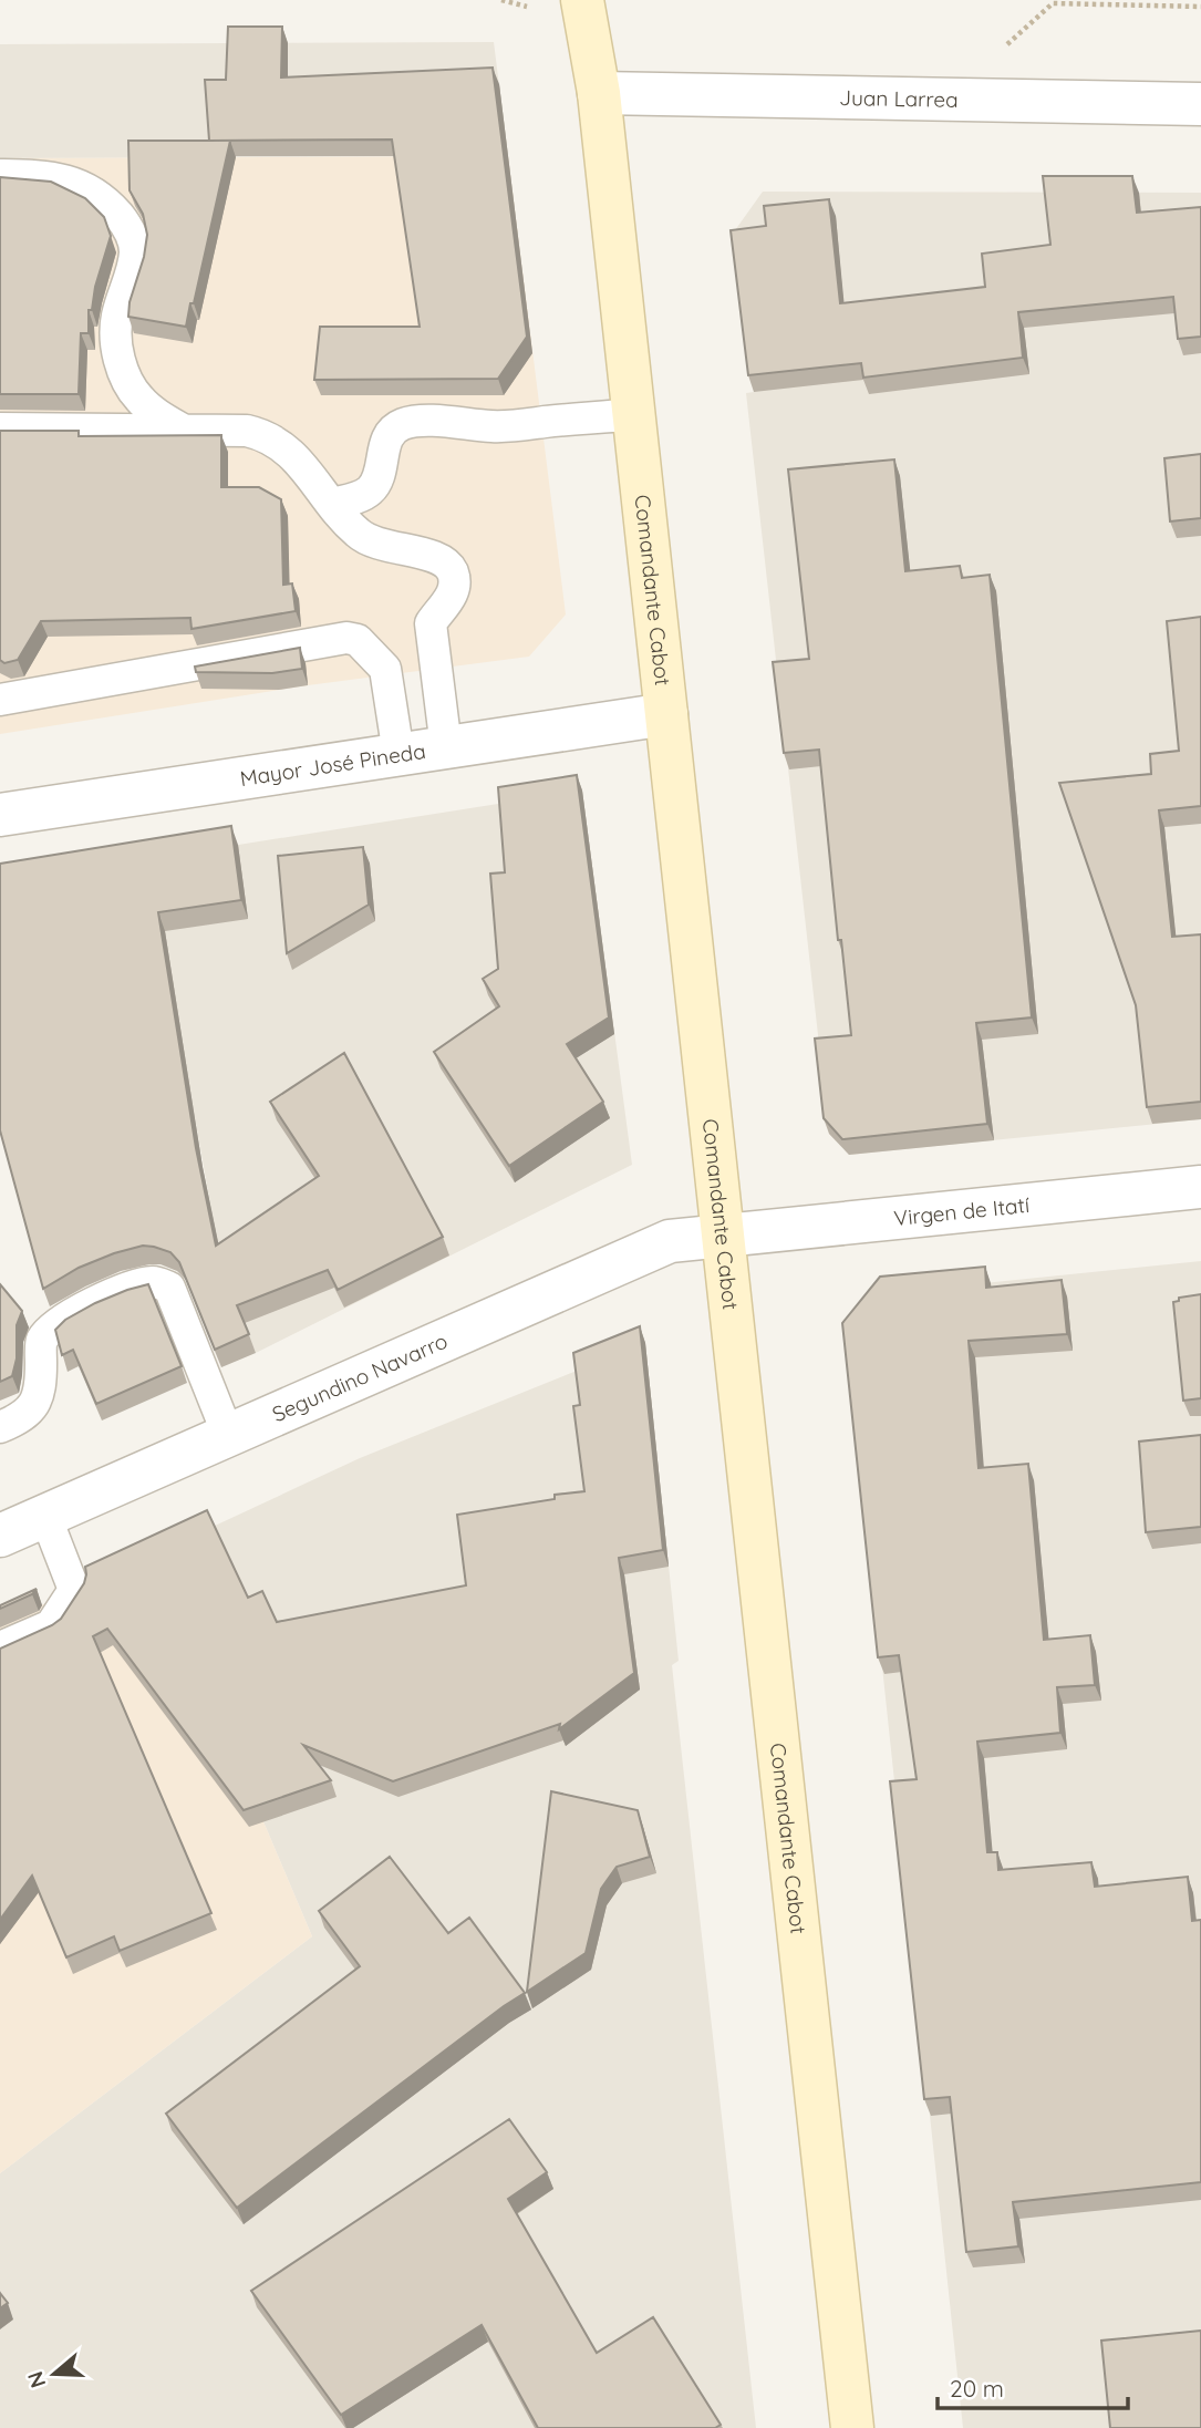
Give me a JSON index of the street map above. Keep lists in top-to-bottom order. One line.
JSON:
{"streets":{"main road":["Comandante Cabot"],"street":["Juan Larrea","Mayor José Pineda","Virgen de Itatí","Segundino Navarro"]},"crossings":[["Juan Larrea","Comandante Cabot"],["Comandante Cabot","Mayor José Pineda"],["Comandante Cabot","Virgen de Itatí"],["Comandante Cabot","Segundino Navarro"],["Virgen de Itatí","Segundino Navarro"]],"scale_bar":"20 m","north":"left"}
